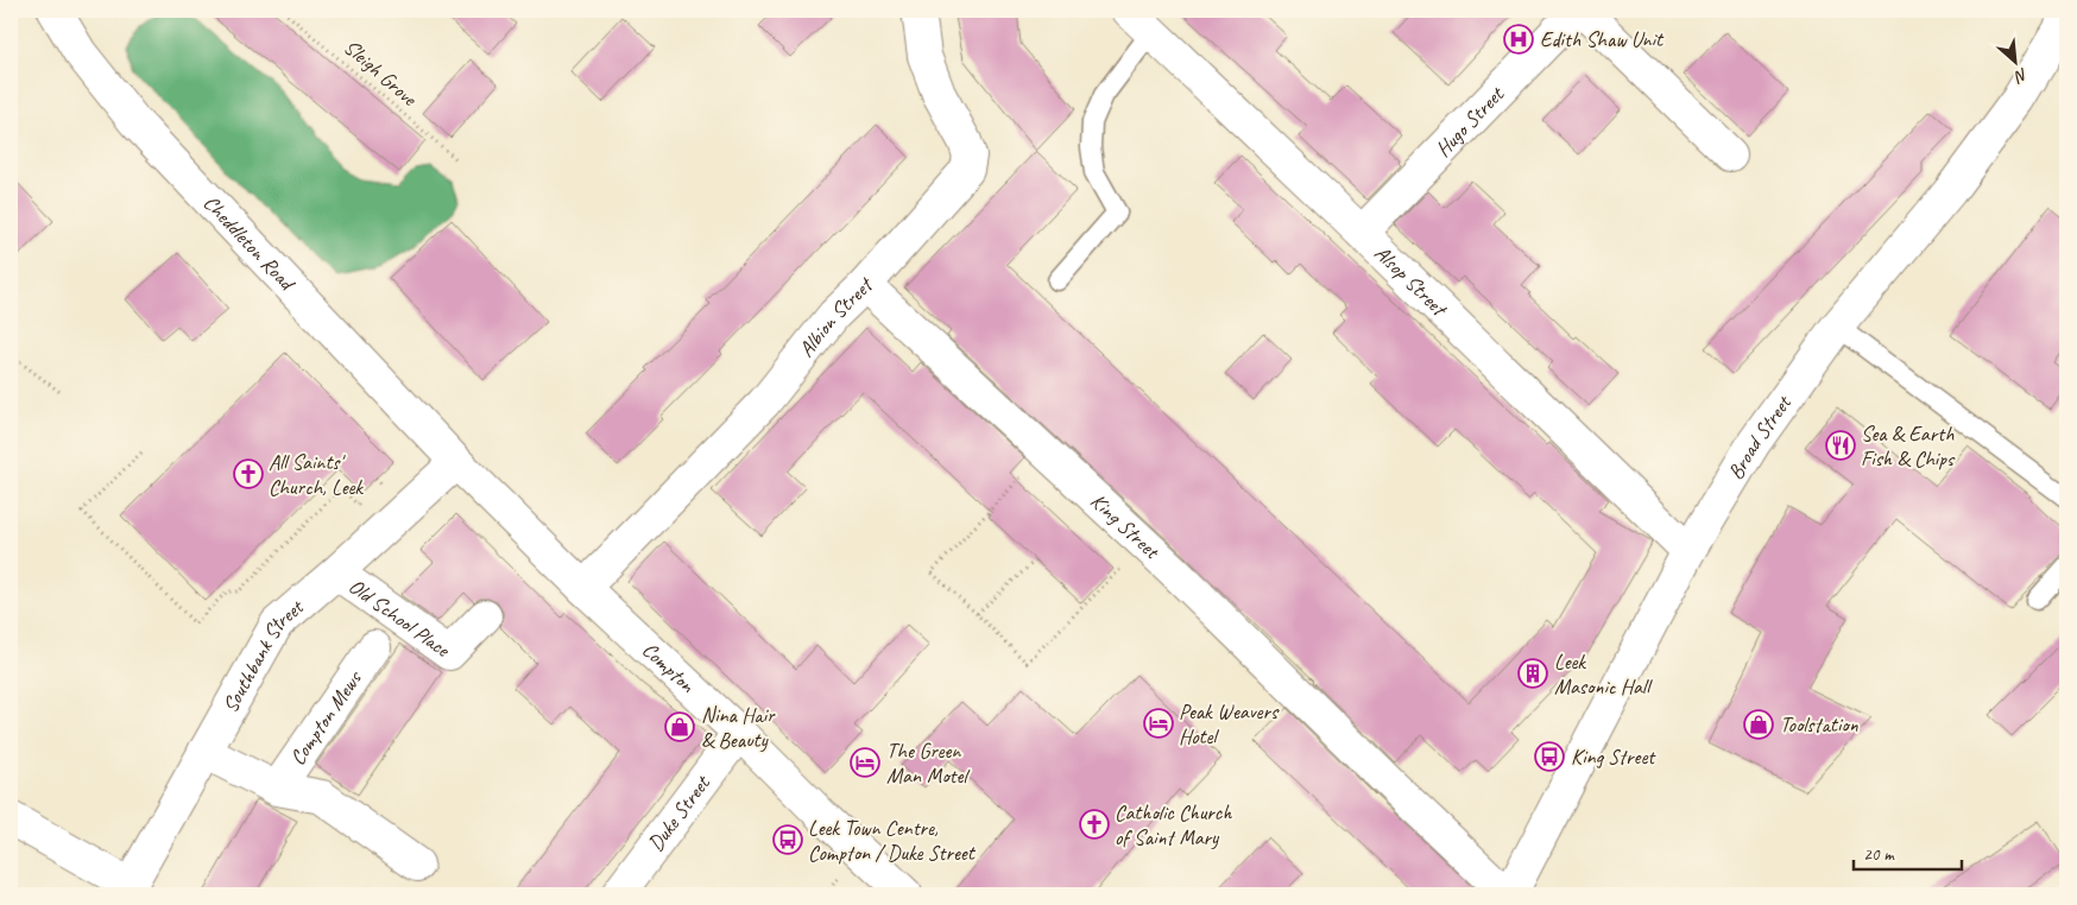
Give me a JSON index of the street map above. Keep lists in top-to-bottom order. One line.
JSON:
{"streets":{"main road":["Hugo Street","Cheddleton Road","Alsop Street","Albion Street","Broad Street","King Street","Old School Place","Southbank Street","Compton","Compton Mews","Duke Street"],"path":["Sleigh Grove"]},"crossings":[["Hugo Street","Alsop Street"],["Cheddleton Road","Southbank Street"],["Cheddleton Road","Compton"],["Alsop Street","Broad Street"],["Albion Street","King Street"],["Albion Street","Compton"],["Broad Street","King Street"],["Old School Place","Southbank Street"],["Southbank Street","Compton"],["Southbank Street","Compton Mews"],["Compton","Duke Street"]],"places":{"hospital":["Edith Shaw Unit"],"restaurant":["Sea & Earth Fish & Chips"],"church":["All Saints' Church, Leek","Catholic Church of Saint Mary"],"building":["Leek Masonic Hall"],"hotel":["Peak Weavers Hotel","The Green Man Motel"],"shop":["Toolstation","Nina Hair & Beauty"],"bus stop":["King Street","Leek Town Centre, Compton / Duke Street"]},"scale_bar":"20 m","north":"bottom right"}
